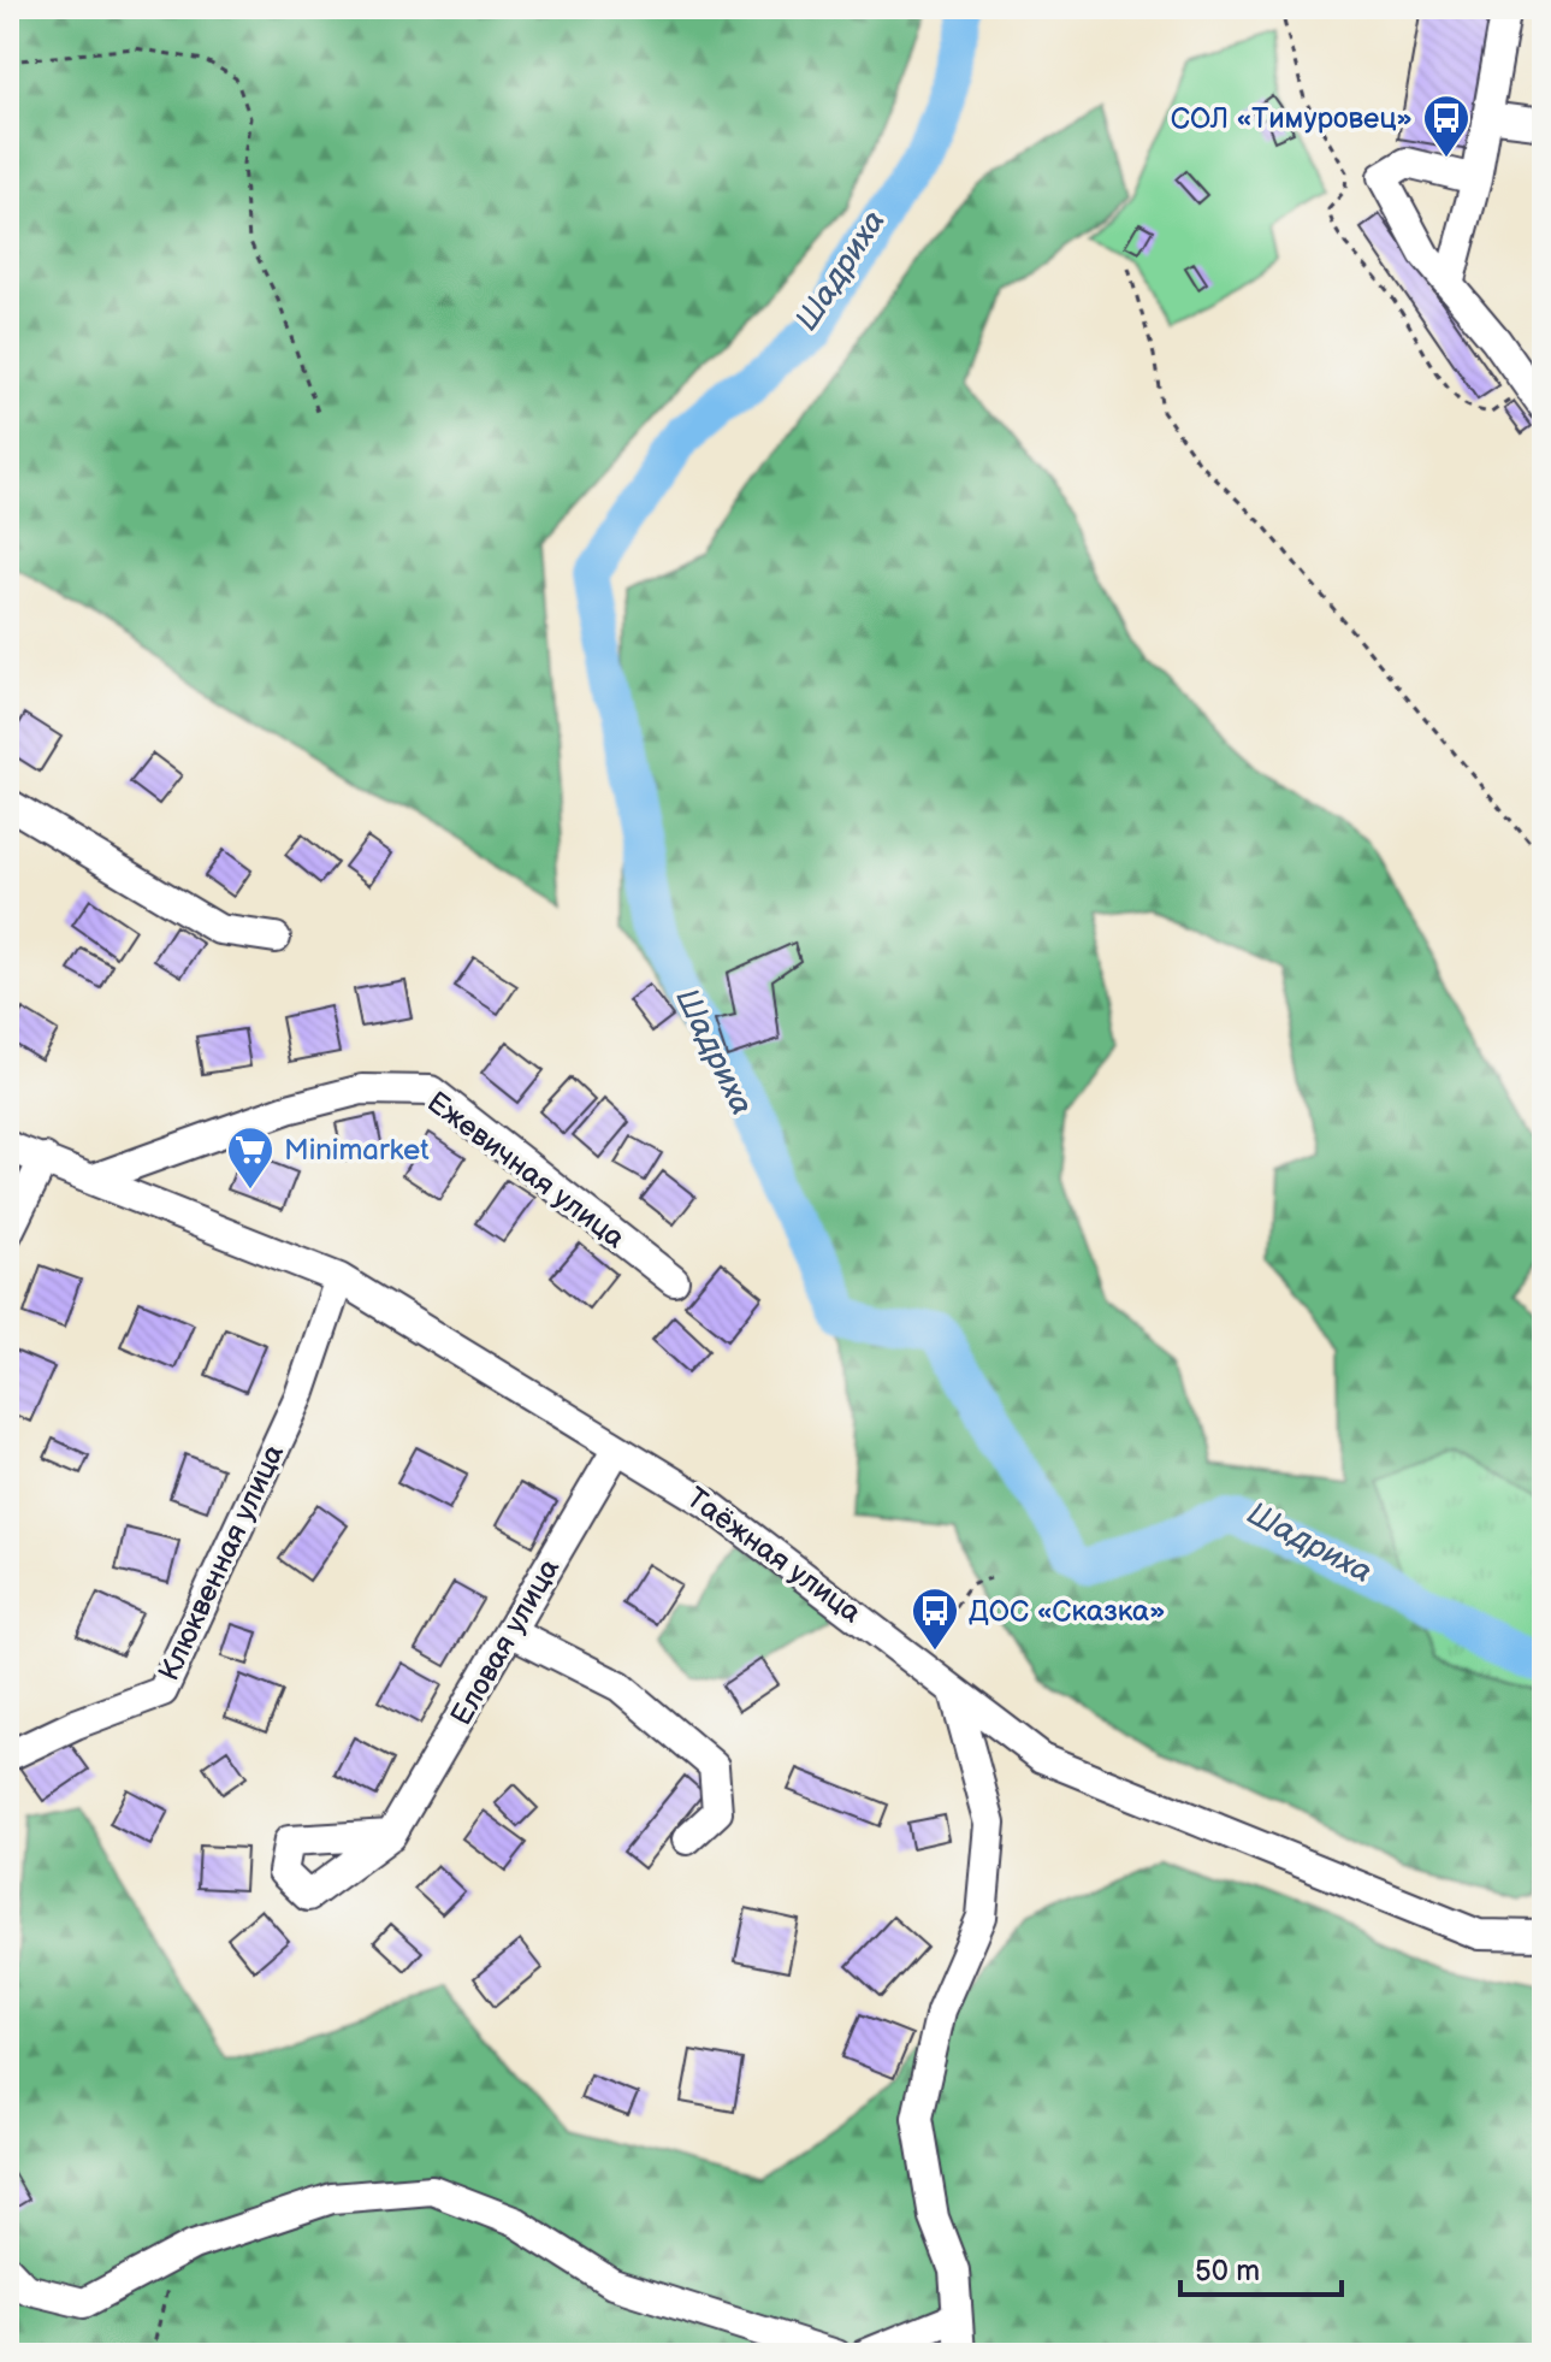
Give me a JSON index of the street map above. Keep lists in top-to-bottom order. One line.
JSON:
{"streets":{"street":["Ежевичная улица","Таёжная улица","Клюквенная улица","Еловая улица"]},"crossings":[["Ежевичная улица","Таёжная улица"],["Таёжная улица","Клюквенная улица"],["Таёжная улица","Еловая улица"]],"water":["Шадриха"],"places":{"bus stop":["СОЛ «Тимуровец»","ДОС «Сказка»"],"supermarket":["Minimarket"]},"scale_bar":"50 m"}
